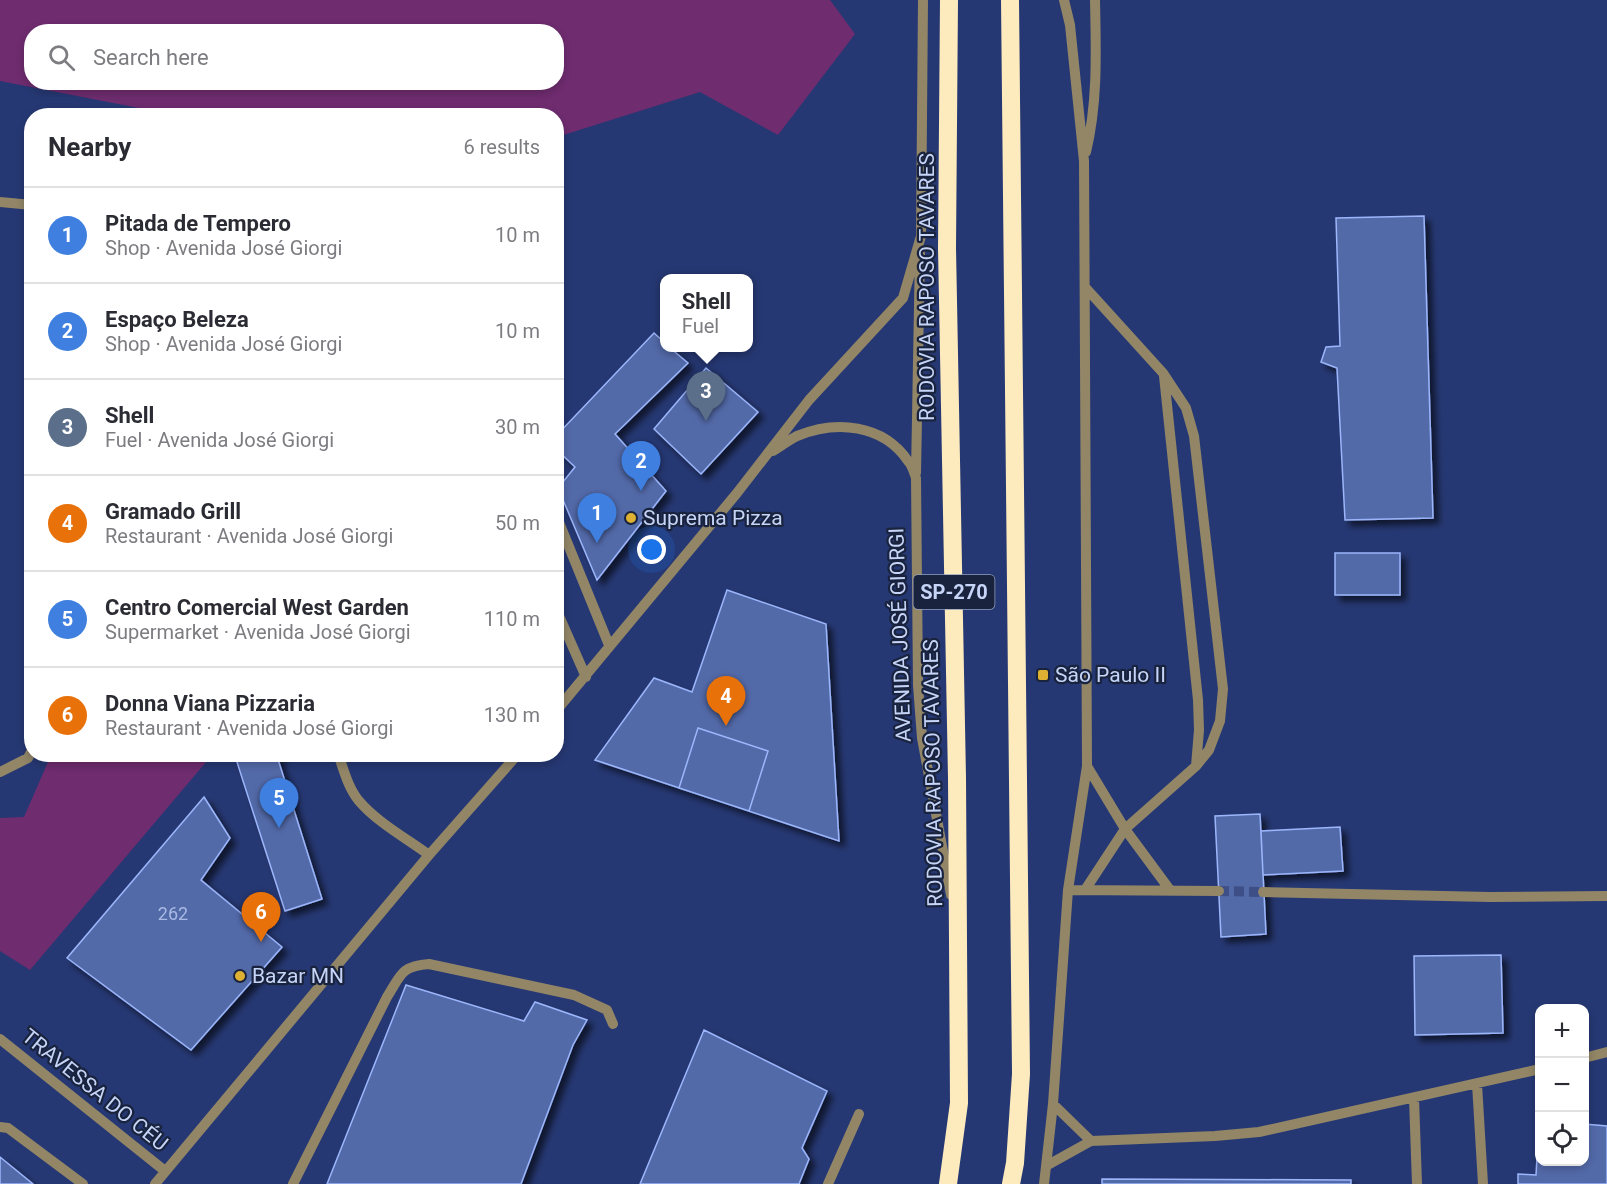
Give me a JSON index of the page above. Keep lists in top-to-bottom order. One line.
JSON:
{"streets":{"highway":["RODOVIA RAPOSO TAVARES","SP-270"],"street":["AVENIDA JOSÉ GIORGI","TRAVESSA DO CÉU"]},"crossings":[["RODOVIA RAPOSO TAVARES","AVENIDA JOSÉ GIORGI"]],"places":{"other":["Suprema Pizza","Bazar MN"],"transit":["São Paulo II"]},"house_numbers":["262"],"page":{"search":"Search here","heading":["Nearby","6 results"],"list":[{"mark":"1","name":"Pitada de Tempero","note":"Shop · Avenida José Giorgi","value":"10 m"},{"mark":"2","name":"Espaço Beleza","note":"Shop · Avenida José Giorgi","value":"10 m"},{"mark":"3","name":"Shell","note":"Fuel · Avenida José Giorgi","value":"30 m"},{"mark":"4","name":"Gramado Grill","note":"Restaurant · Avenida José Giorgi","value":"50 m"},{"mark":"5","name":"Centro Comercial West Garden","note":"Supermarket · Avenida José Giorgi","value":"110 m"},{"mark":"6","name":"Donna Viana Pizzaria","note":"Restaurant · Avenida José Giorgi","value":"130 m"}],"popup":["Shell","Fuel"],"pins":["3","2","1","4","5","6"],"map_buttons":["+","−"]}}
